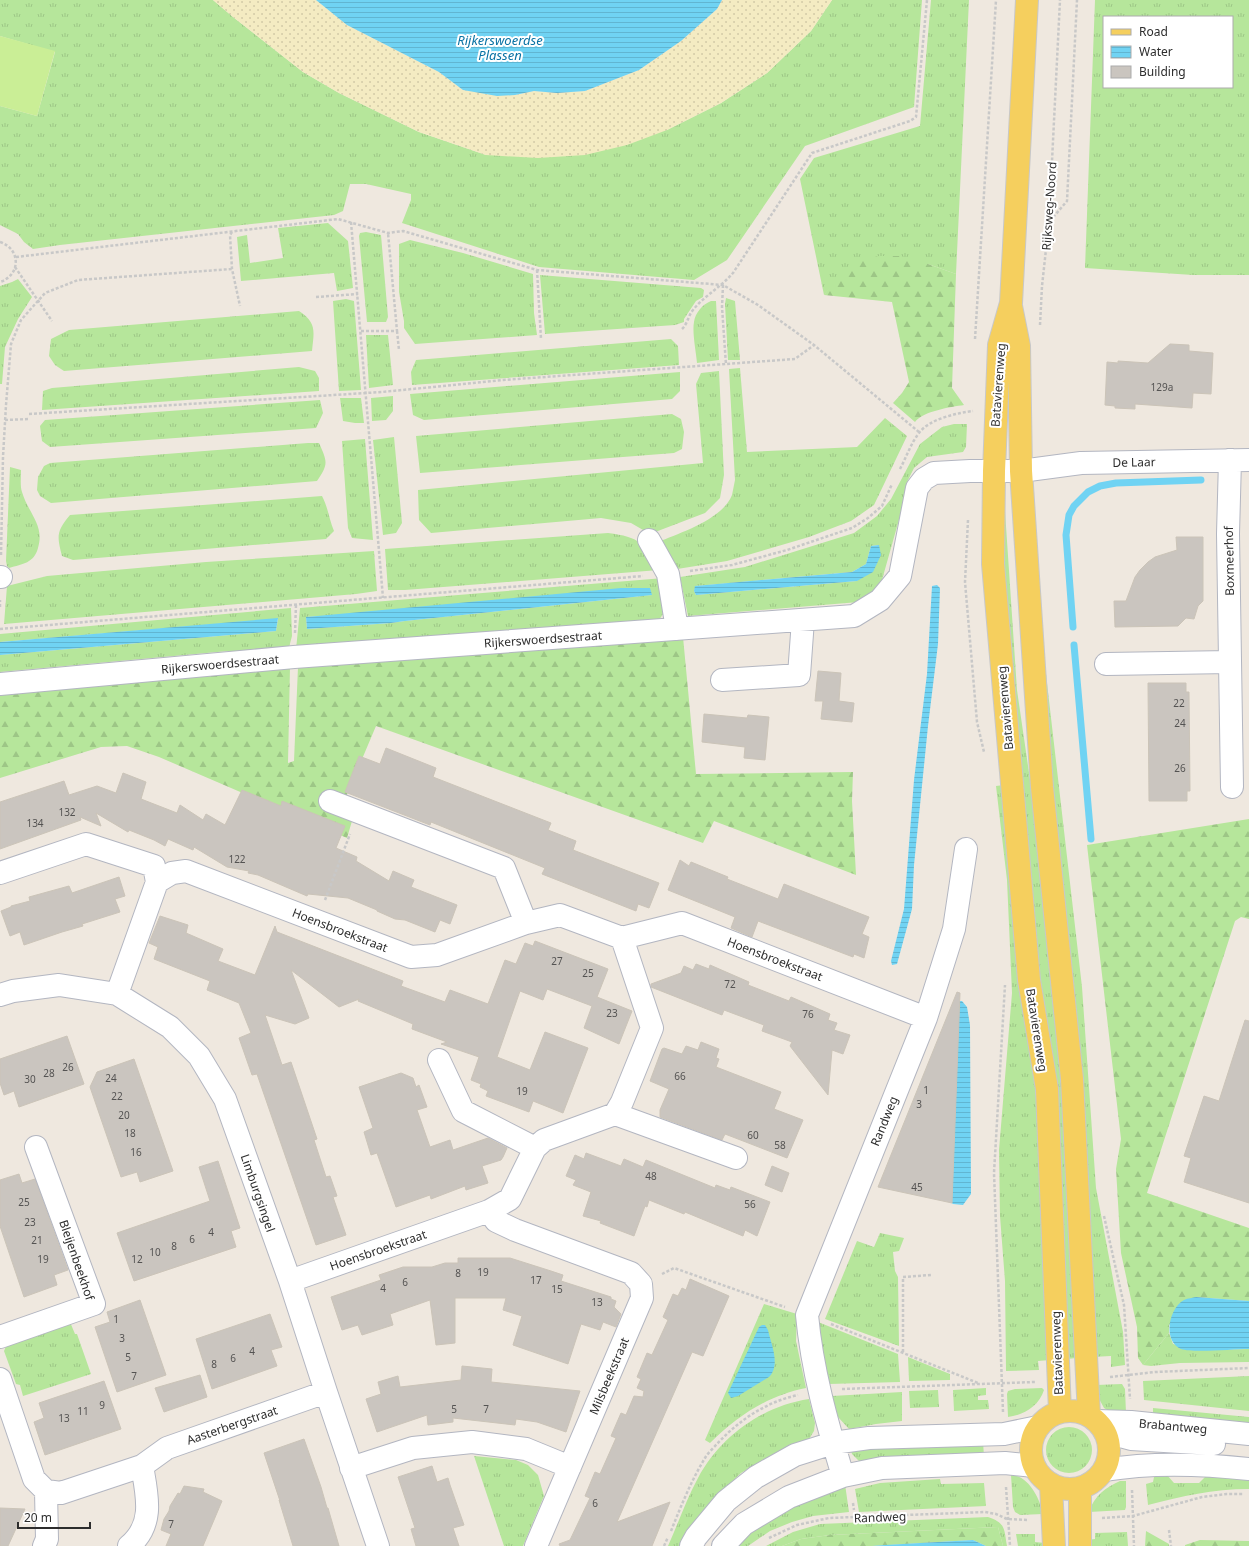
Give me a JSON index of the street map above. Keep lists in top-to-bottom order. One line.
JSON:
{"streets":{"main road":["Batavierenweg"],"street":["De Laar","Boxmeerhof","Rijkerswoerdsestraat","Hoensbroekstraat","Randweg","Limburgsingel","Bleijenbeekhof","Milsbeekstraat","Aasterbergstraat","Brabantweg"],"path":["Rijksweg-Noord"]},"crossings":[["Batavierenweg","De Laar"],["Batavierenweg","Rijkerswoerdsestraat"],["Batavierenweg","Brabantweg"],["De Laar","Boxmeerhof"],["De Laar","Rijkerswoerdsestraat"],["Hoensbroekstraat","Randweg"],["Hoensbroekstraat","Limburgsingel"],["Limburgsingel","Aasterbergstraat"]],"water":["Rijkerswoerdse Plassen"],"house_numbers":["129a","22","24","26","132","134","122","27","25","72","23","76","26","28","66","24","30","1","19","22","3","20","18","60","58","16","48","45","25","56","23","4","6","21","8","10","19","12","19","8","17","6","4","15","13","1","3","4","5","6","8","7","9","5","7","11","13","6","7"],"legend":["Road","Water","Building"],"scale_bar":"20 m"}
